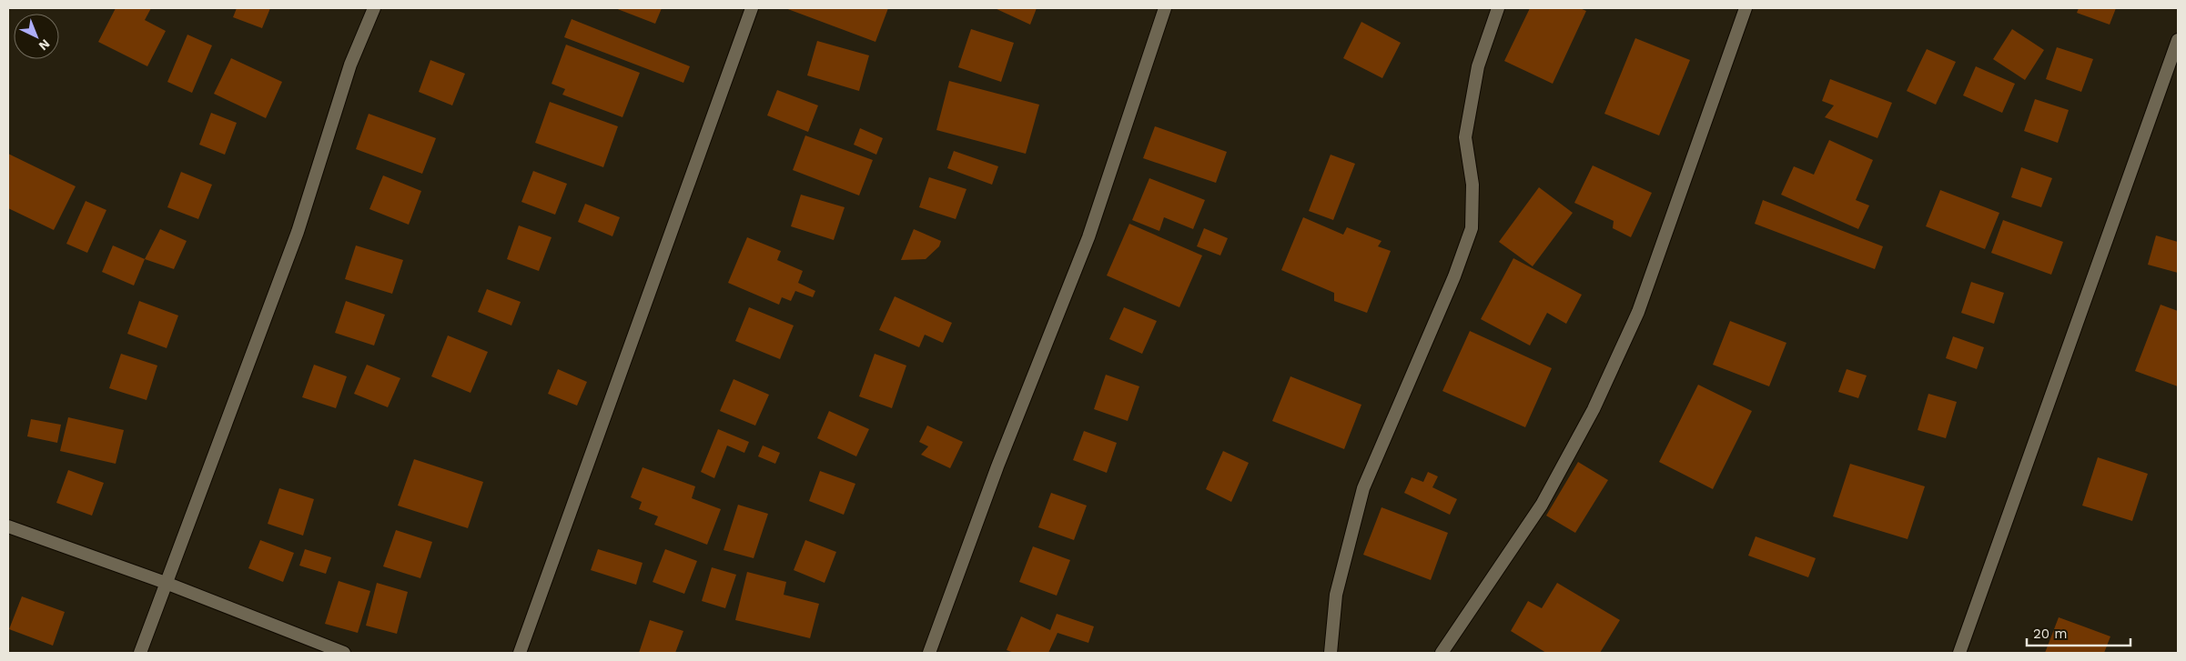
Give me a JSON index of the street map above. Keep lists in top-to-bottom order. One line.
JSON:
{"scale_bar":"20 m","north":"bottom right"}
